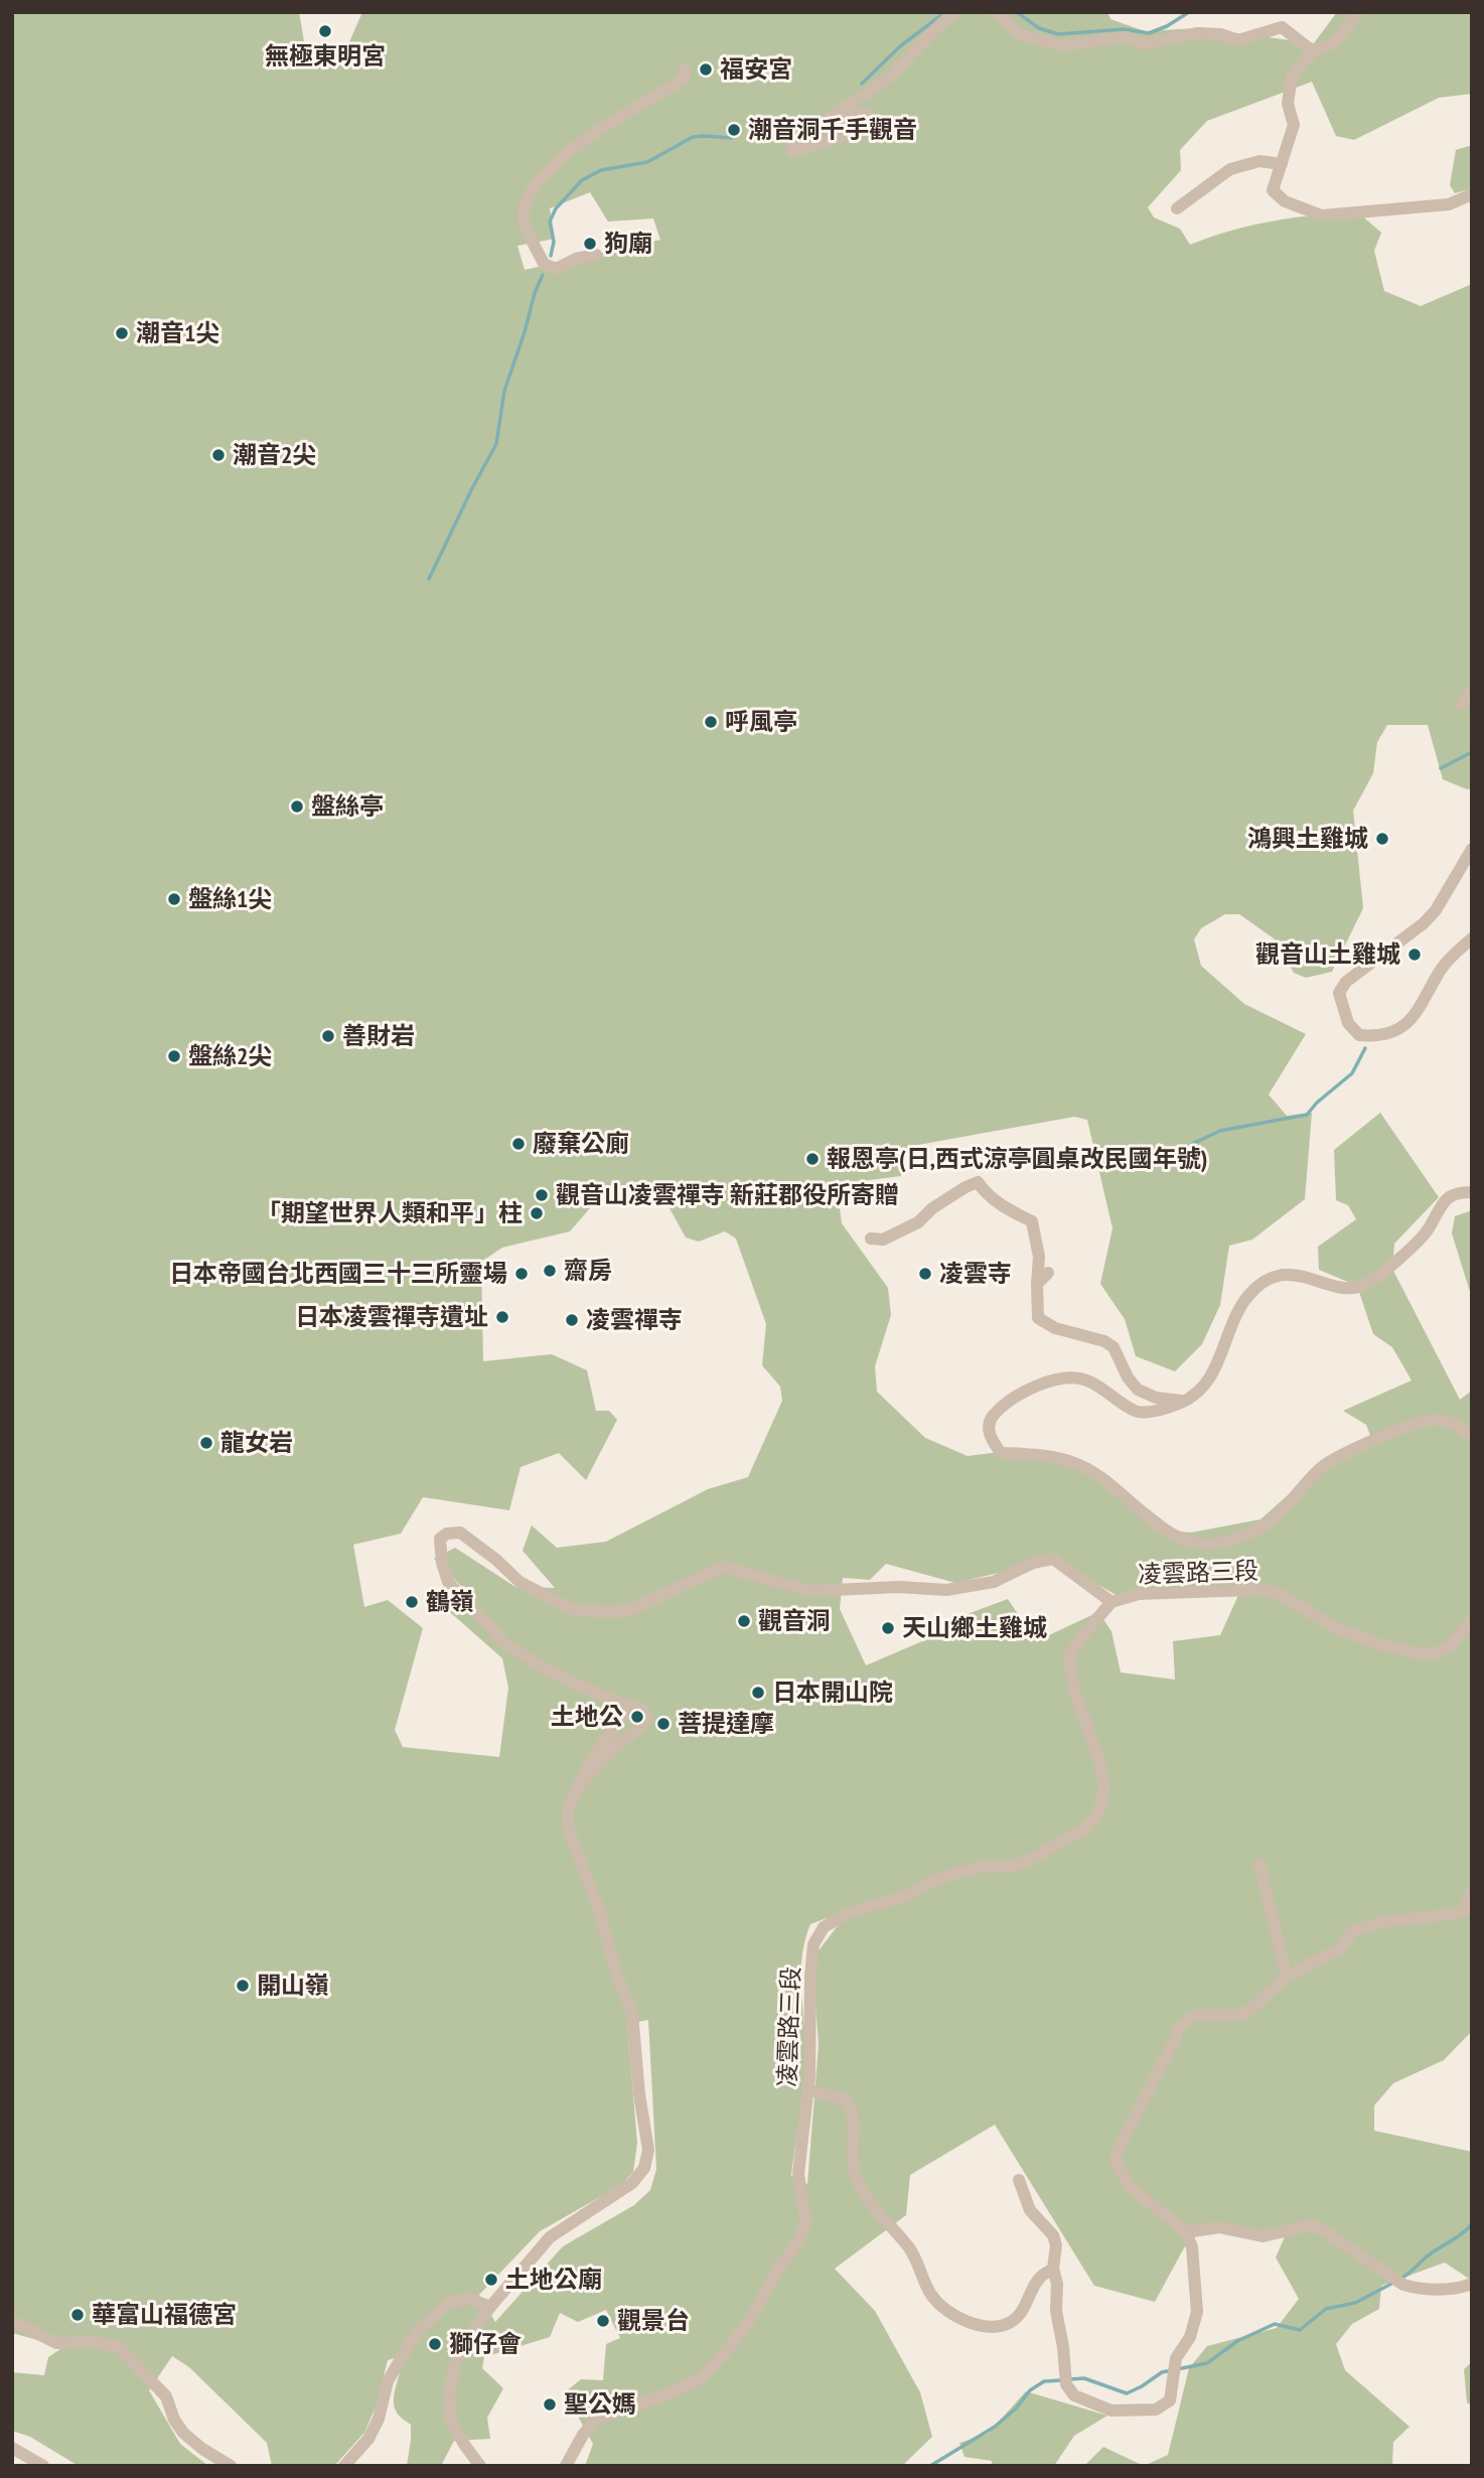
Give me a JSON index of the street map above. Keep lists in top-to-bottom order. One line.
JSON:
{"streets":{"street":["凌雲路三段"]},"places":["無極東明宮","福安宮","潮音洞千手觀音","狗廟","潮音1尖","潮音2尖","呼風亭","盤絲亭","鴻興土雞城","盤絲1尖","觀音山土雞城","善財岩","盤絲2尖","廢棄公廁","報恩亭(日,西式涼亭圓桌改民國年號)","觀音山凌雲禪寺 新莊郡役所寄贈","「期望世界人類和平」柱","齋房","日本帝國台北西國三十三所靈場","凌雲寺","日本凌雲禪寺遺址","凌雲禪寺","龍女岩","鶴嶺","觀音洞","天山鄉土雞城","日本開山院","土地公","菩提達摩","開山嶺","土地公廟","華富山福德宮","觀景台","獅仔會","聖公媽"]}
